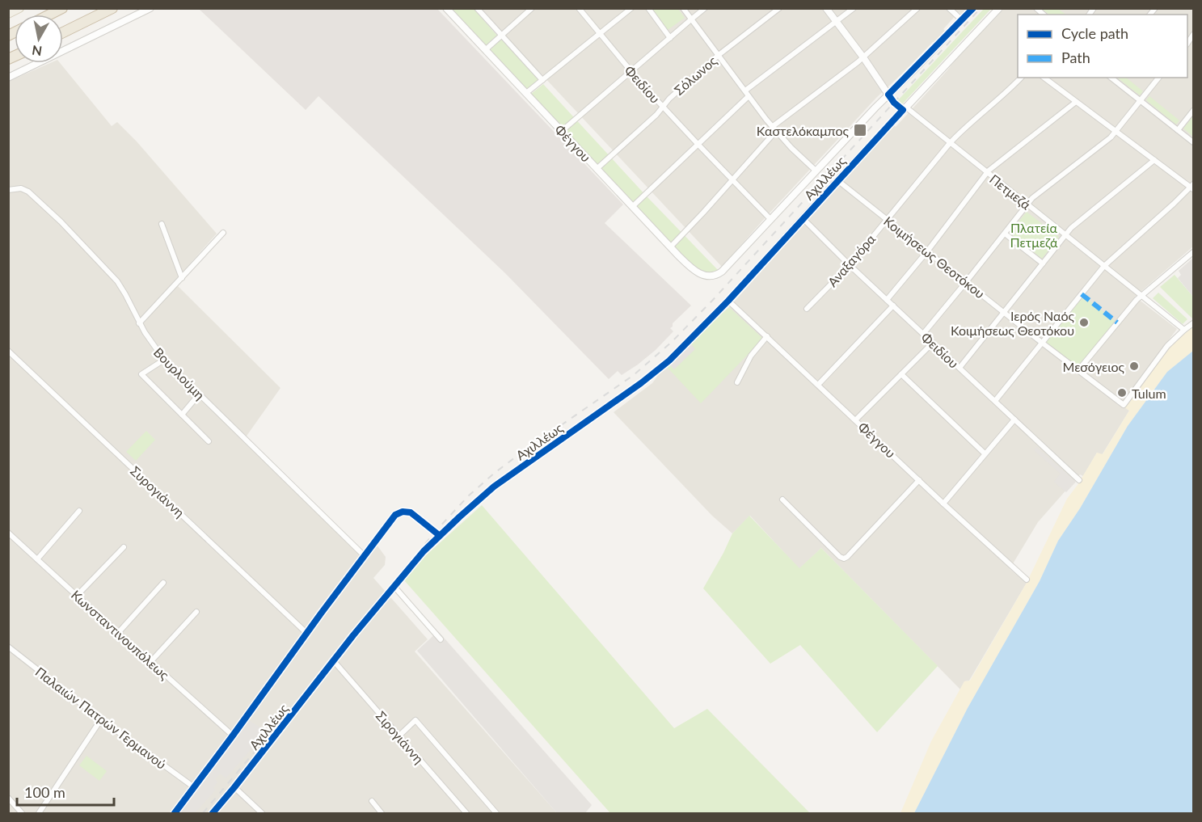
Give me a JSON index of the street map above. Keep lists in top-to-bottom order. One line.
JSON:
{"streets":{"street":["Σόλωνος","Φειδίου","Φέγγου","Αχιλλέως","Πετμεζά","Κοιμήσεως Θεοτόκου","Αναξαγόρα","Βουρλούμη","Συρογιάννη","Κωνσταντινουπόλεως","Παλαιών Πατρών Γερμανού","Σιρογιάννη"]},"crossings":[["Σόλωνος","Φειδίου"],["Σόλωνος","Φέγγου"],["Φειδίου","Φέγγου"],["Φειδίου","Αχιλλέως"],["Φειδίου","Αναξαγόρα"],["Φέγγου","Αχιλλέως"],["Αχιλλέως","Πετμεζά"],["Αχιλλέως","Κοιμήσεως Θεοτόκου"],["Αχιλλέως","Σιρογιάννη"],["Πετμεζά","Κοιμήσεως Θεοτόκου"],["Πετμεζά","Αναξαγόρα"],["Κοιμήσεως Θεοτόκου","Αναξαγόρα"]],"parks":["Πλατεία Πετμεζά"],"places":{"transit":["Καστελόκαμπος"],"other":["Ιερός Ναός Κοιμήσεως Θεοτόκου","Μεσόγειος","Tulum"]},"legend":["Cycle path","Path"],"scale_bar":"100 m","north":"bottom"}
